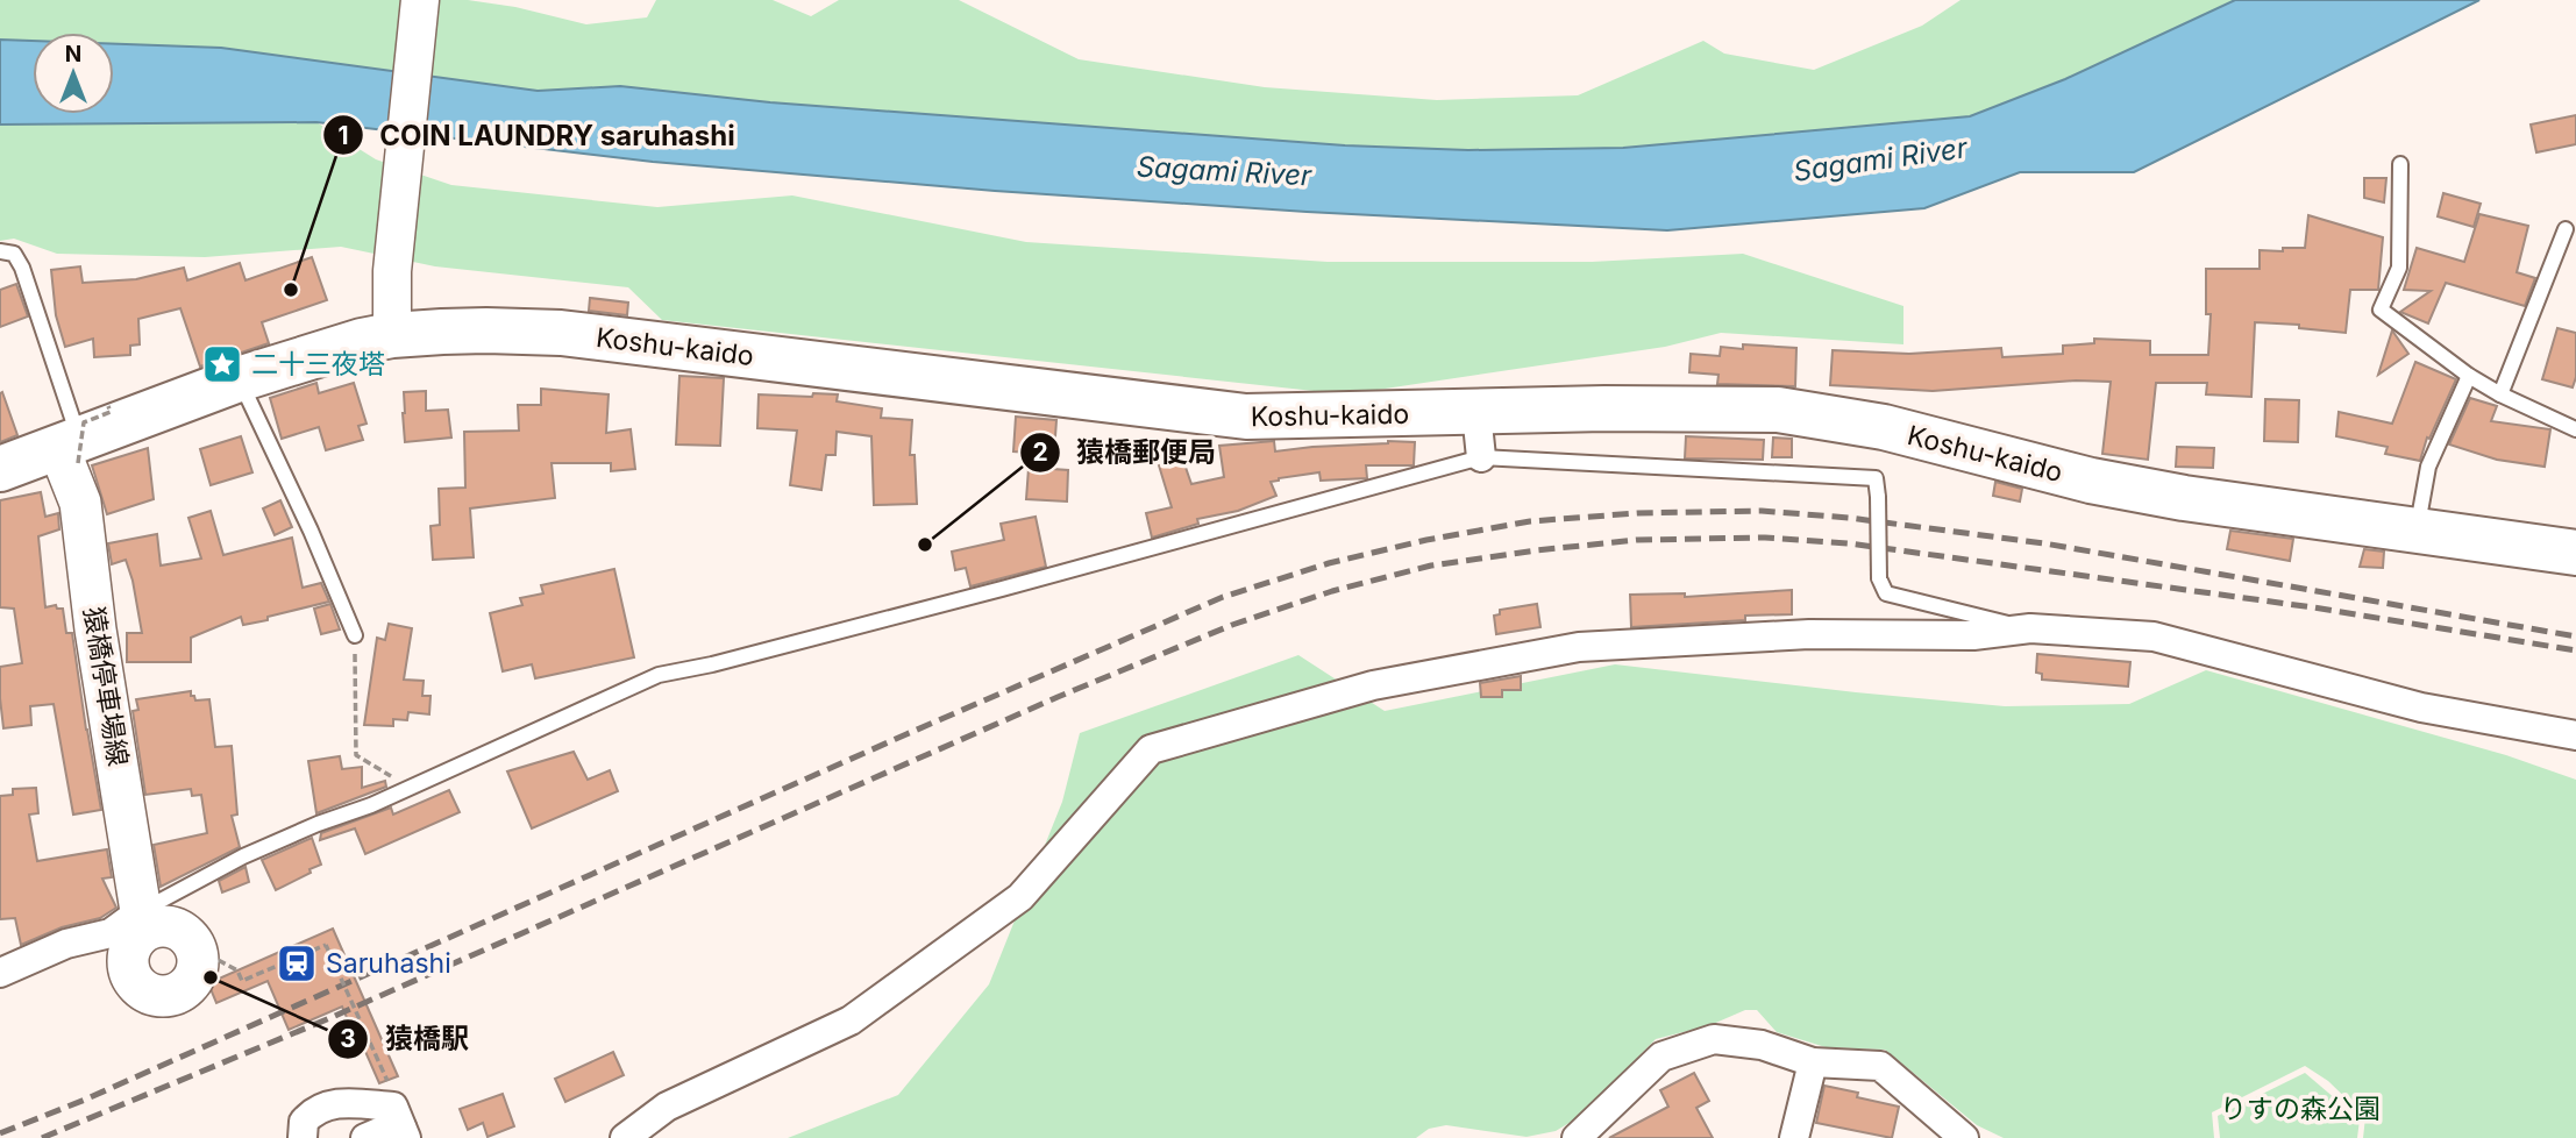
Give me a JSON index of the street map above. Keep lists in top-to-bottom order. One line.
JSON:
{"streets":{"highway":["Koshu-kaido"],"main road":["猿橋停車場線"]},"crossings":[["Koshu-kaido","猿橋停車場線"]],"water":["Sagami River"],"parks":["りすの森公園"],"places":{"other":["COIN LAUNDRY saruhashi","猿橋郵便局","猿橋駅"],"place":["二十三夜塔"],"station":["Saruhashi"]},"north":"top"}
